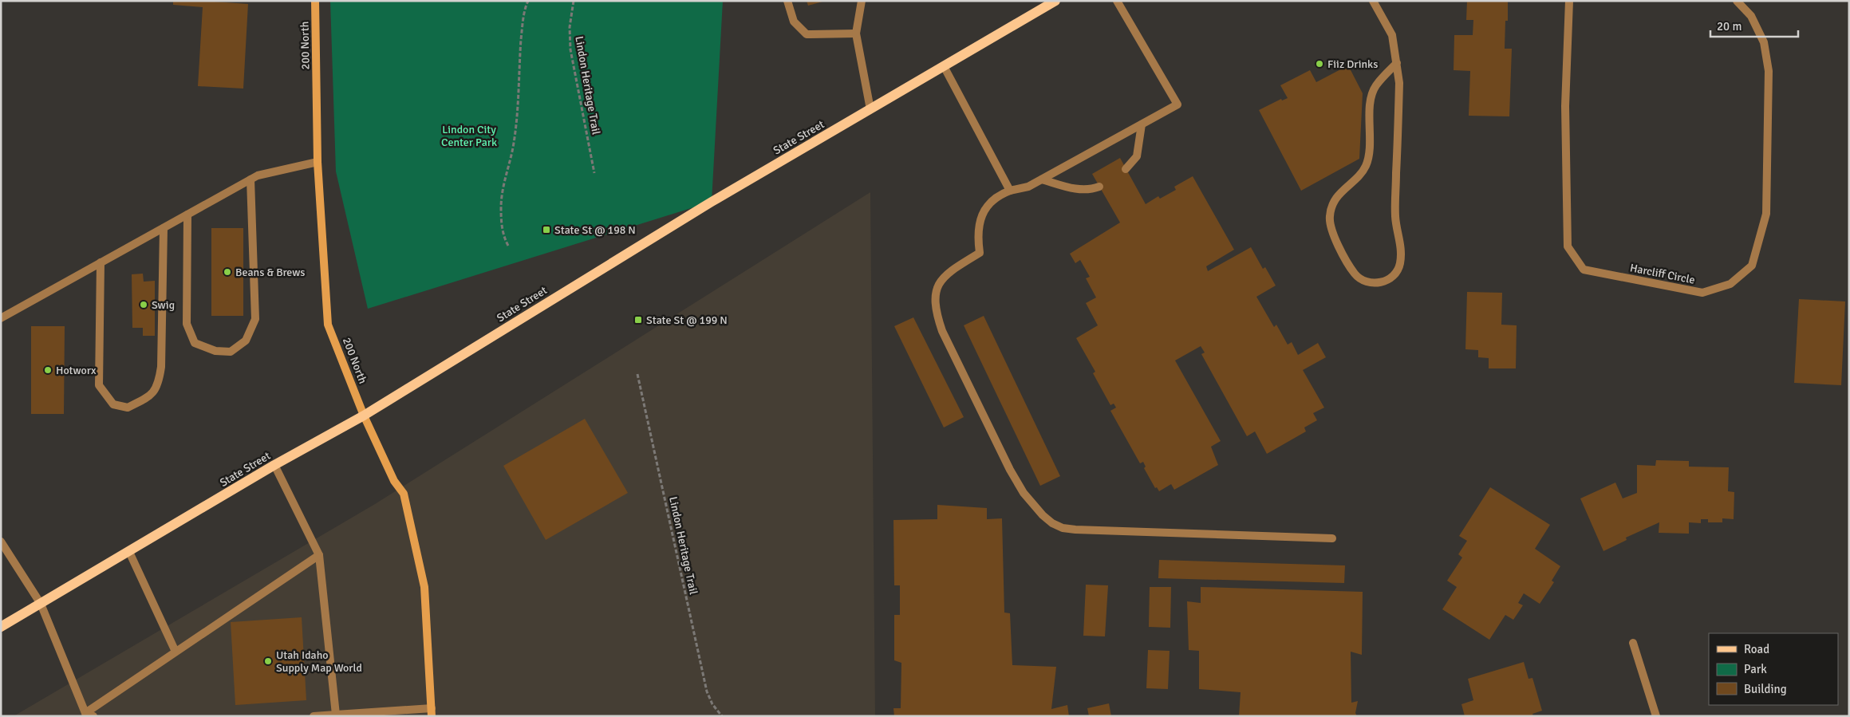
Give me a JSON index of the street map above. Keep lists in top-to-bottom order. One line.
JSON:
{"streets":{"main road":["State Street"],"street":["200 North","Harcliff Circle"],"path":["Lindon Heritage Trail"]},"crossings":[["200 North","State Street"]],"parks":["Lindon City Center Park"],"places":{"other":["Fiiz Drinks","Beans & Brews","Swig","Hotworx","Utah Idaho Supply Map World"],"transit":["State St @ 198 N","State St @ 199 N"]},"legend":["Road","Park","Building"],"scale_bar":"20 m"}
